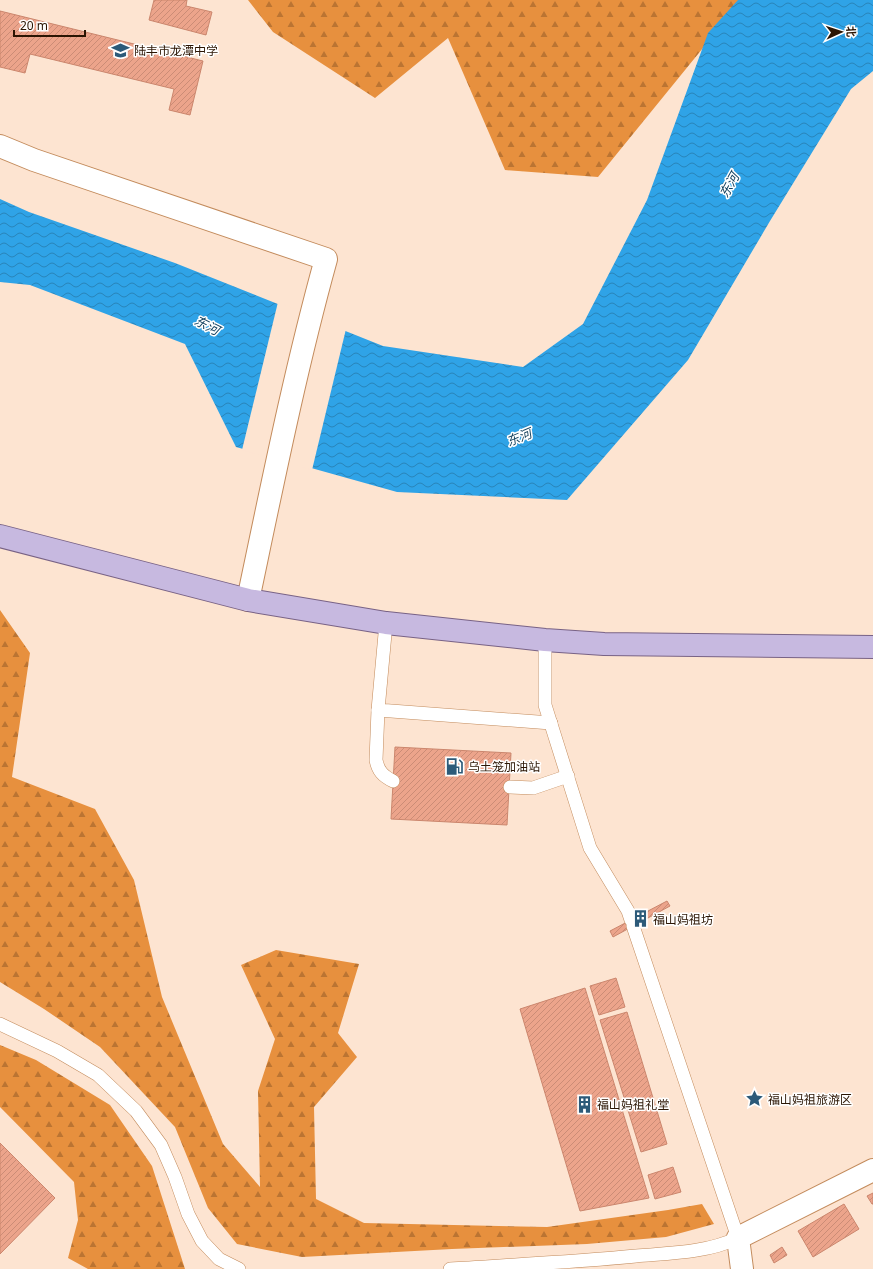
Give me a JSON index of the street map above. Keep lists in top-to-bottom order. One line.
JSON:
{"water":["东河"],"places":{"school or university":["陆丰市龙潭中学"],"fuel station":["乌土笼加油站"],"building":["福山妈祖坊","福山妈祖礼堂"],"place":["福山妈祖旅游区"]},"scale_bar":"20 m","north":"right"}
